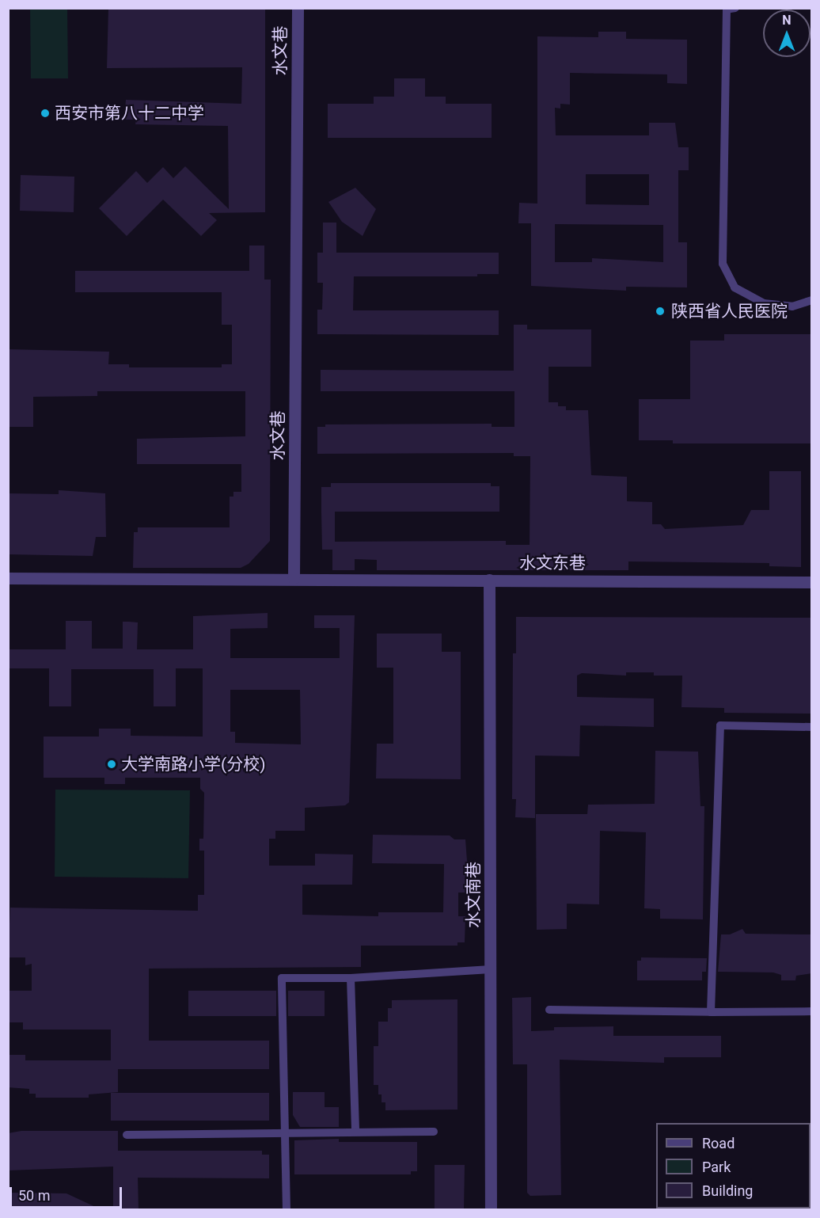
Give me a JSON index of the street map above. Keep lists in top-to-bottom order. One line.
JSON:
{"streets":{"street":["水文巷","水文东巷","水文南巷"]},"crossings":[["水文巷","水文东巷"],["水文东巷","水文南巷"]],"places":["西安市第八十二中学","陕西省人民医院","大学南路小学(分校)"],"legend":["Road","Park","Building"],"scale_bar":"50 m","north":"top"}
